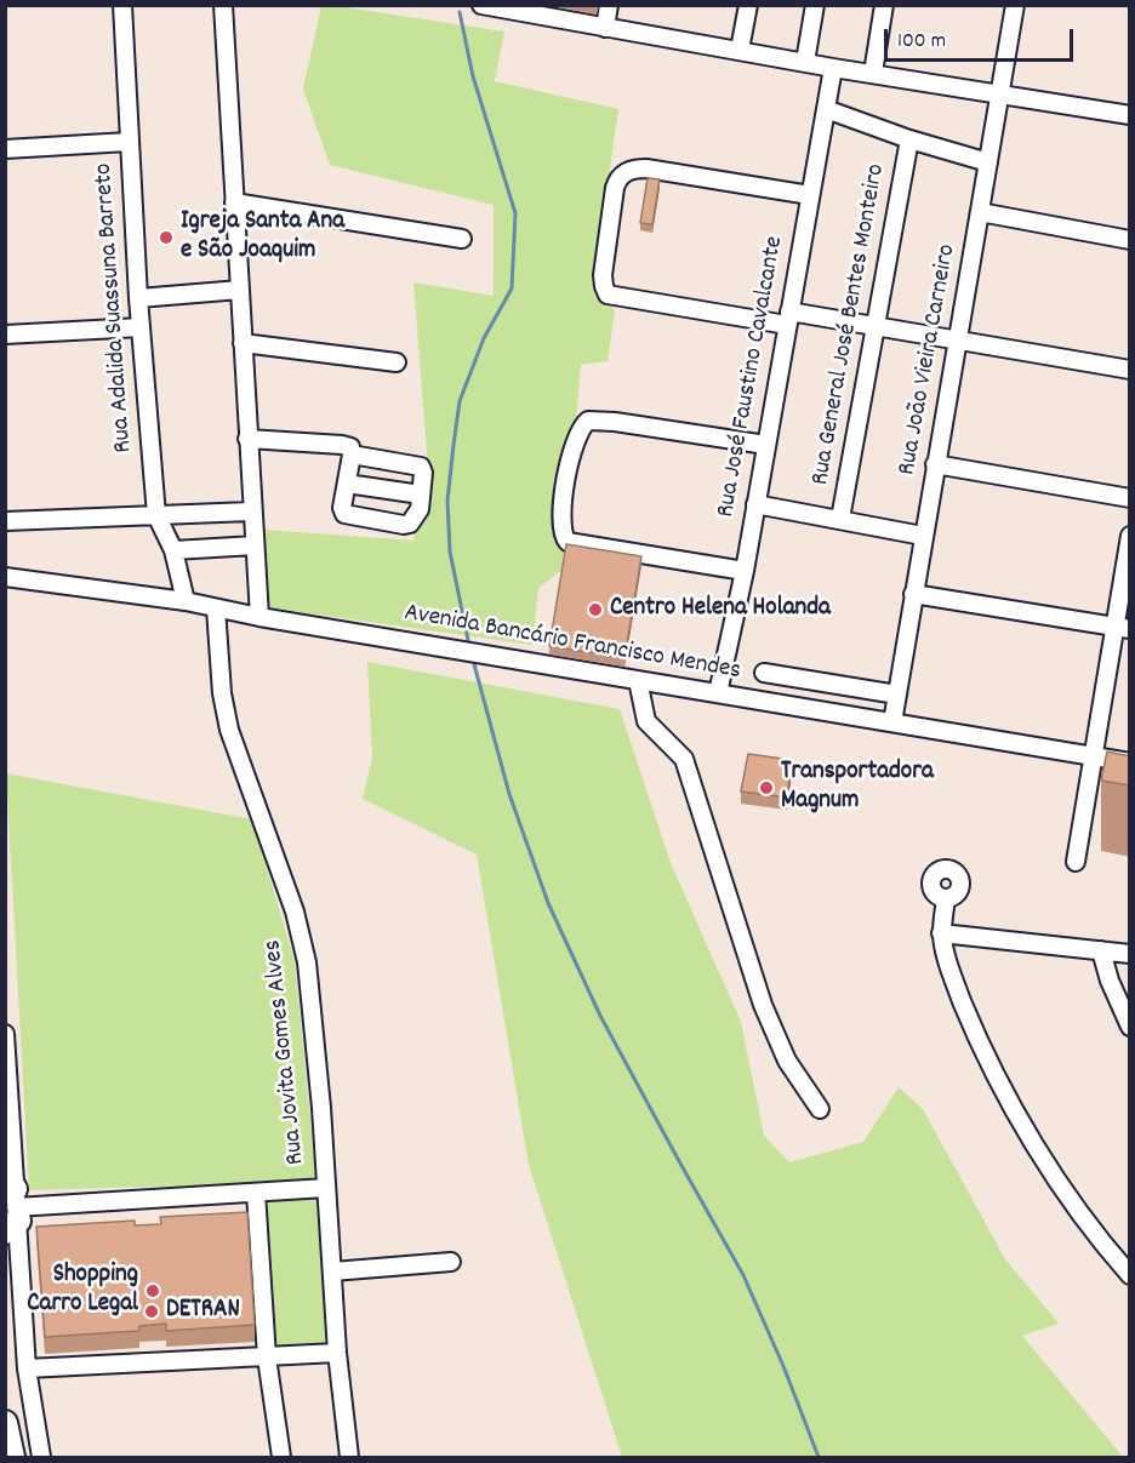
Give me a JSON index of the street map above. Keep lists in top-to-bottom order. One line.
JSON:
{"streets":{"street":["Rua Adalida Suassuna Barreto","Rua General José Bentes Monteiro","Rua João Vieira Carneiro","Rua José Faustino Cavalcante","Avenida Bancário Francisco Mendes","Rua Jovita Gomes Alves"]},"crossings":[["Rua Adalida Suassuna Barreto","Avenida Bancário Francisco Mendes"],["Rua João Vieira Carneiro","Avenida Bancário Francisco Mendes"],["Rua José Faustino Cavalcante","Avenida Bancário Francisco Mendes"],["Avenida Bancário Francisco Mendes","Rua Jovita Gomes Alves"]],"places":["Igreja Santa Ana e São Joaquim","Centro Helena Holanda","Transportadora Magnum","Shopping Carro Legal","DETRAN"],"scale_bar":"100 m"}
